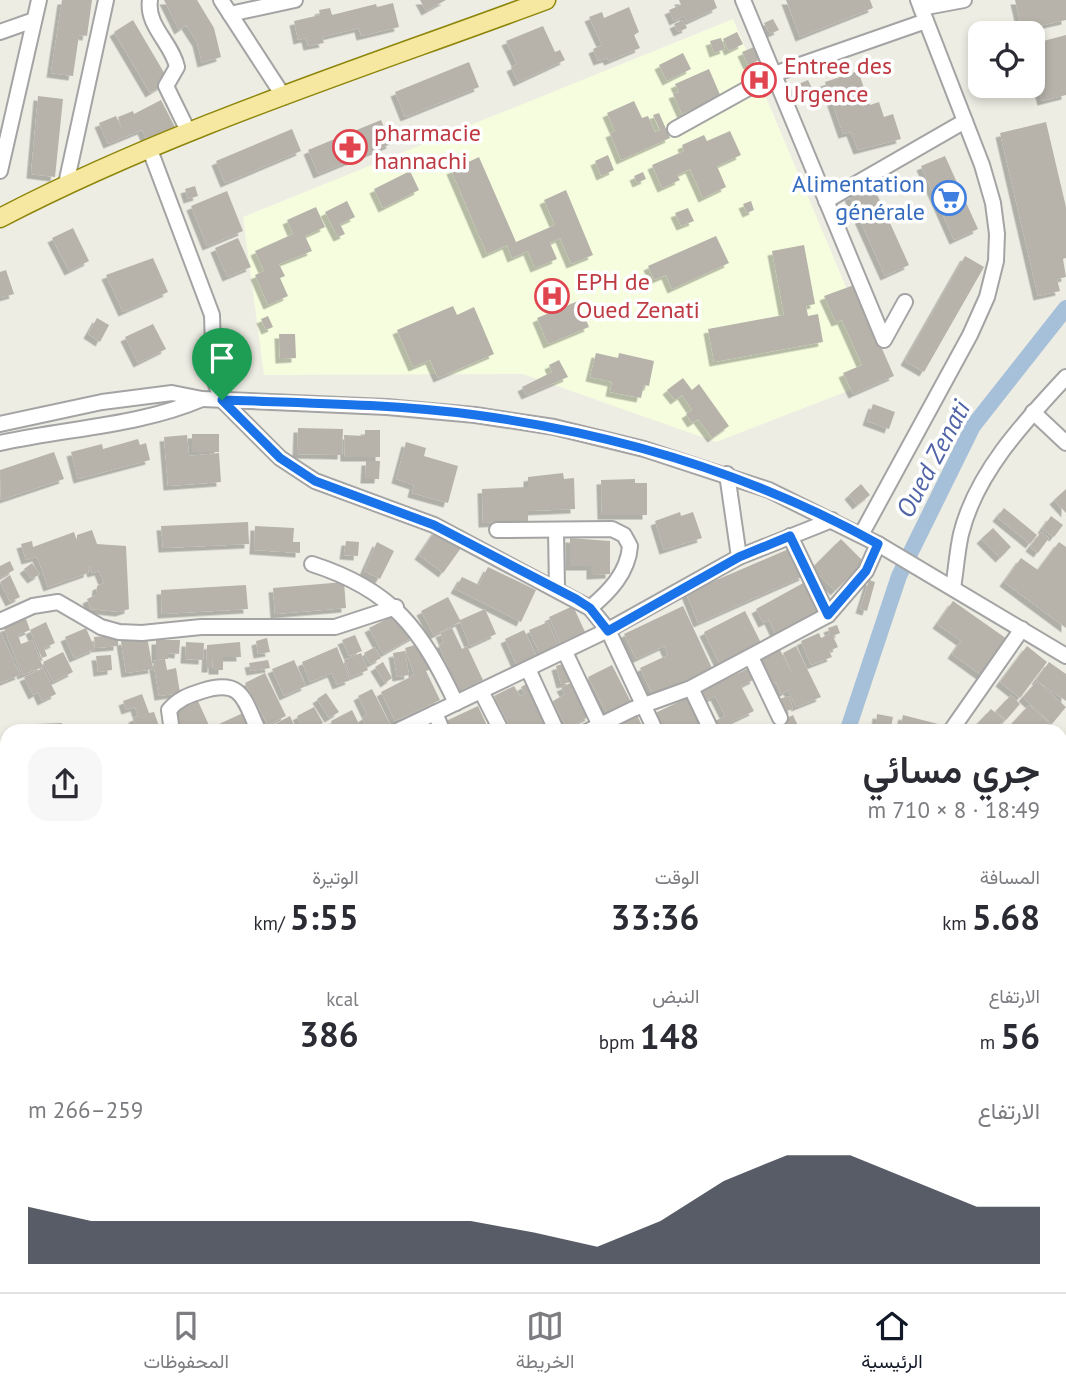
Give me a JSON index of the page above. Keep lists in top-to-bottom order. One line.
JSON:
{"water":["Oued Zenati"],"places":{"hospital":["Entree des Urgence","EPH de Oued Zenati"],"pharmacy":["pharmacie hannachi"],"supermarket":["Alimentation générale"]},"page":{"heading":["جري مسائي","18:49 · 8 × 710 m"],"stats":[["المسافة","5.68 km"],["الوقت","33:36"],["الوتيرة","5:55 /km"],["الارتفاع","56 m"],["النبض","148 bpm"],["kcal","386"]],"chart":["الارتفاع","259–266 m"],"tabs":["الرئيسية","الخريطة","المحفوظات"]}}
